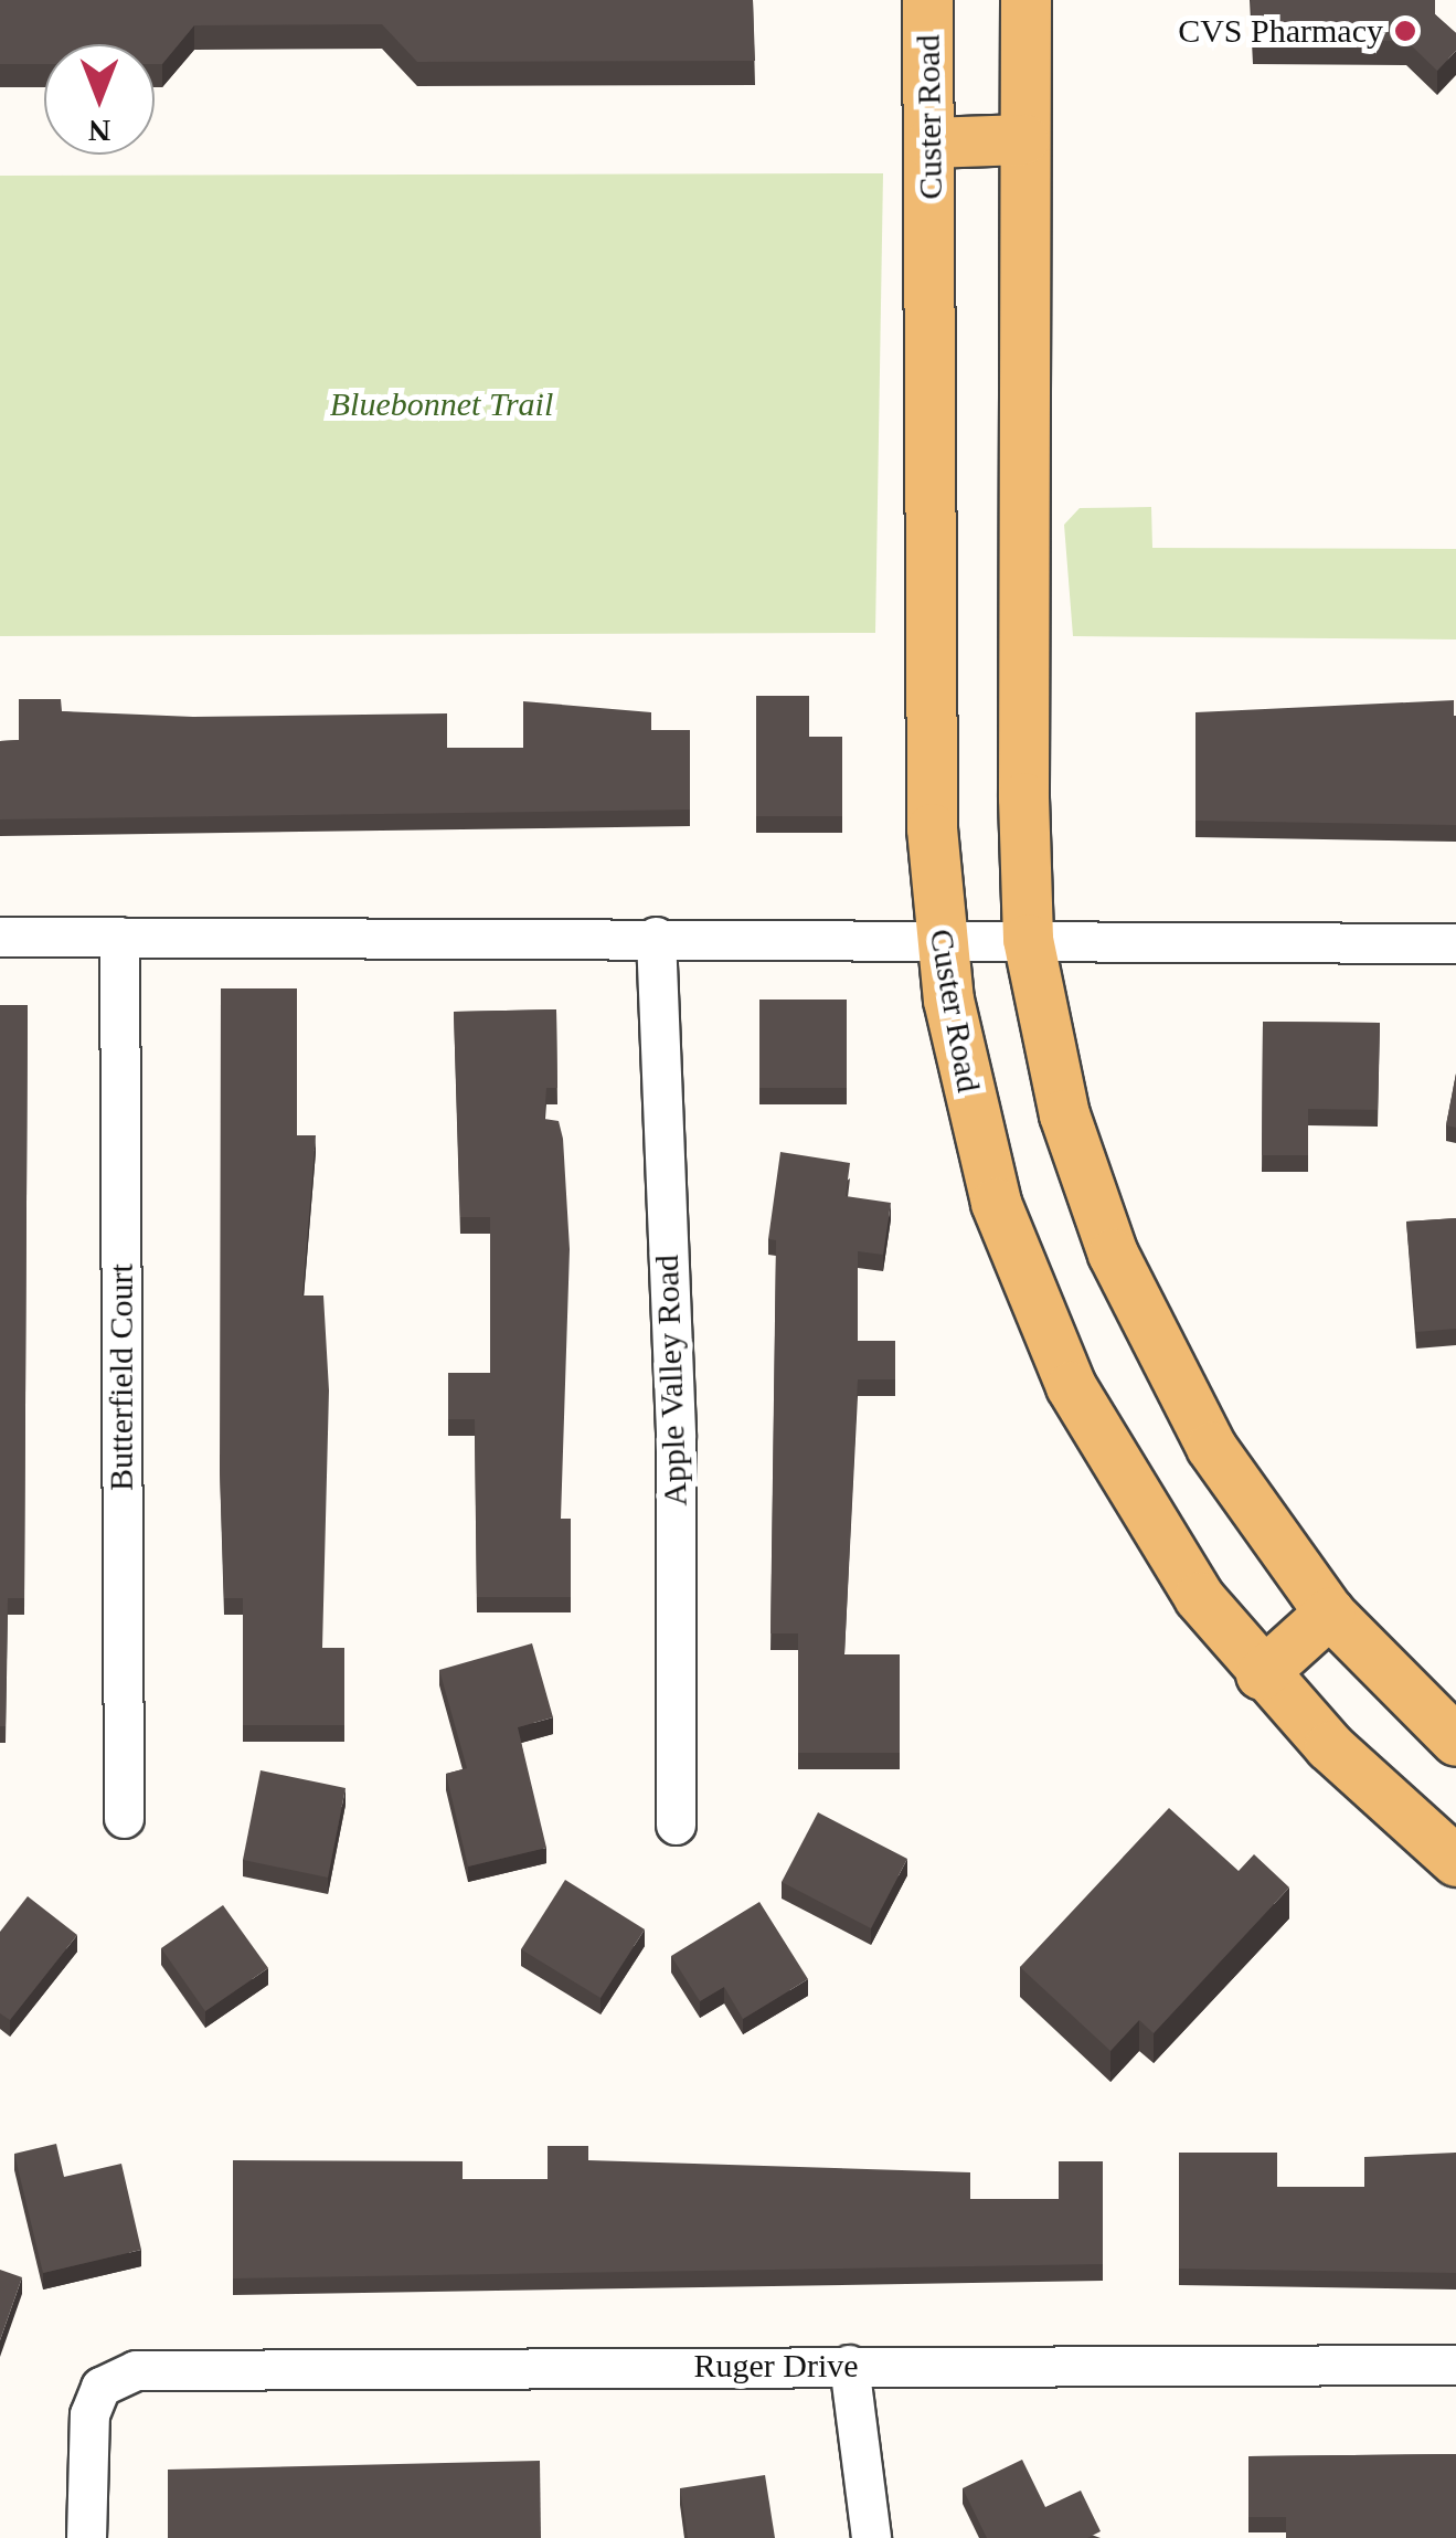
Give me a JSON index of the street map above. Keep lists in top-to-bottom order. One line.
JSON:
{"streets":{"main road":["Custer Road"],"street":["Butterfield Court","Apple Valley Road","Ruger Drive"]},"parks":["Bluebonnet Trail"],"places":["CVS Pharmacy"],"north":"bottom"}
